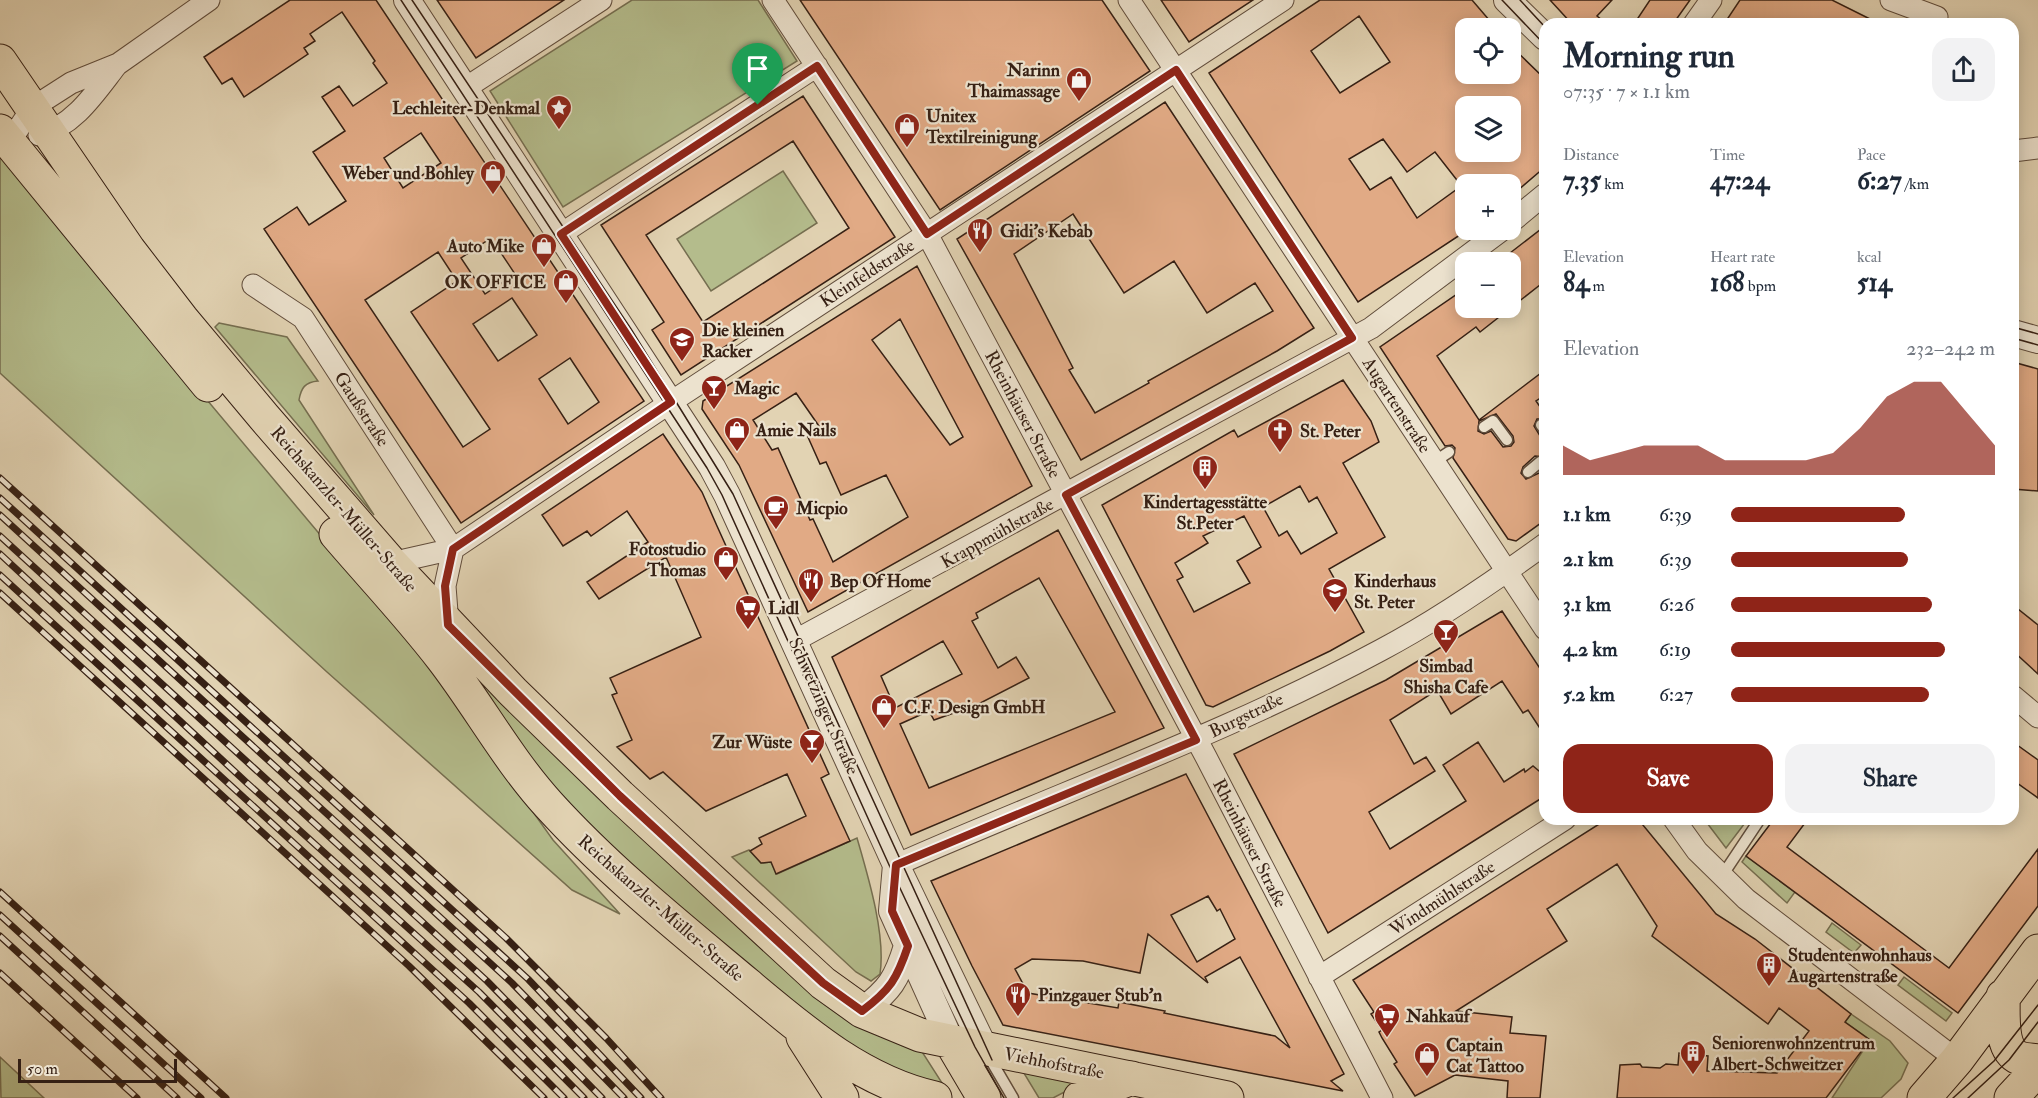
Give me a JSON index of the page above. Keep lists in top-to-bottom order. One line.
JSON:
{"streets":{"main road":["Reichskanzler-Müller-Straße","Viehhofstraße"],"street":["Kleinfeldstraße","Augartenstraße","Gaußstraße","Rheinhäuser Straße","Krappmühlstraße","Schwetzinger Straße","Burgstraße","Windmühlstraße"]},"crossings":[["Kleinfeldstraße","Augartenstraße"],["Kleinfeldstraße","Gaußstraße"],["Kleinfeldstraße","Rheinhäuser Straße"],["Kleinfeldstraße","Reichskanzler-Müller-Straße"],["Kleinfeldstraße","Schwetzinger Straße"],["Augartenstraße","Krappmühlstraße"],["Augartenstraße","Burgstraße"],["Rheinhäuser Straße","Krappmühlstraße"],["Rheinhäuser Straße","Burgstraße"],["Rheinhäuser Straße","Windmühlstraße"],["Reichskanzler-Müller-Straße","Schwetzinger Straße"],["Reichskanzler-Müller-Straße","Viehhofstraße"],["Krappmühlstraße","Schwetzinger Straße"],["Schwetzinger Straße","Burgstraße"],["Schwetzinger Straße","Viehhofstraße"]],"places":{"shop":["Narinn Thaimassage","Unitex Textilreinigung","Weber und Bohley","Auto Mike","OK OFFICE","Amie Nails","Fotostudio Thomas","C.F. Design GmbH","Captain Cat Tattoo"],"place":["Lechleiter-Denkmal"],"restaurant":["Gidi's Kebab","Bep Of Home","Pinzgauer Stub'n"],"school or university":["Die kleinen Racker","Kinderhaus St. Peter"],"bar":["Magic","Simbad Shisha Cafe","Zur Wüste"],"church":["St. Peter"],"building":["Kindertagesstätte St.Peter","Studentenwohnhaus Augartenstraße","Seniorenwohnzentrum Albert-Schweitzer"],"cafe":["Micpio"],"supermarket":["Lidl","Nahkauf"]},"scale_bar":"50 m","page":{"map_buttons":["+","−"],"heading":["Morning run","07:35 · 7 × 1.1 km"],"stats":[["Distance","7.35 km"],["Time","47:24"],["Pace","6:27 /km"],["Elevation","84 m"],["Heart rate","168 bpm"],["kcal","514"]],"chart":["Elevation","232–242 m"],"list":[{"name":"1.1 km","note":"6:39"},{"name":"2.1 km","note":"6:39"},{"name":"3.1 km","note":"6:26"},{"name":"4.2 km","note":"6:19"},{"name":"5.2 km","note":"6:27"}],"buttons":["Save","Share"],"scale":"50 m"}}
